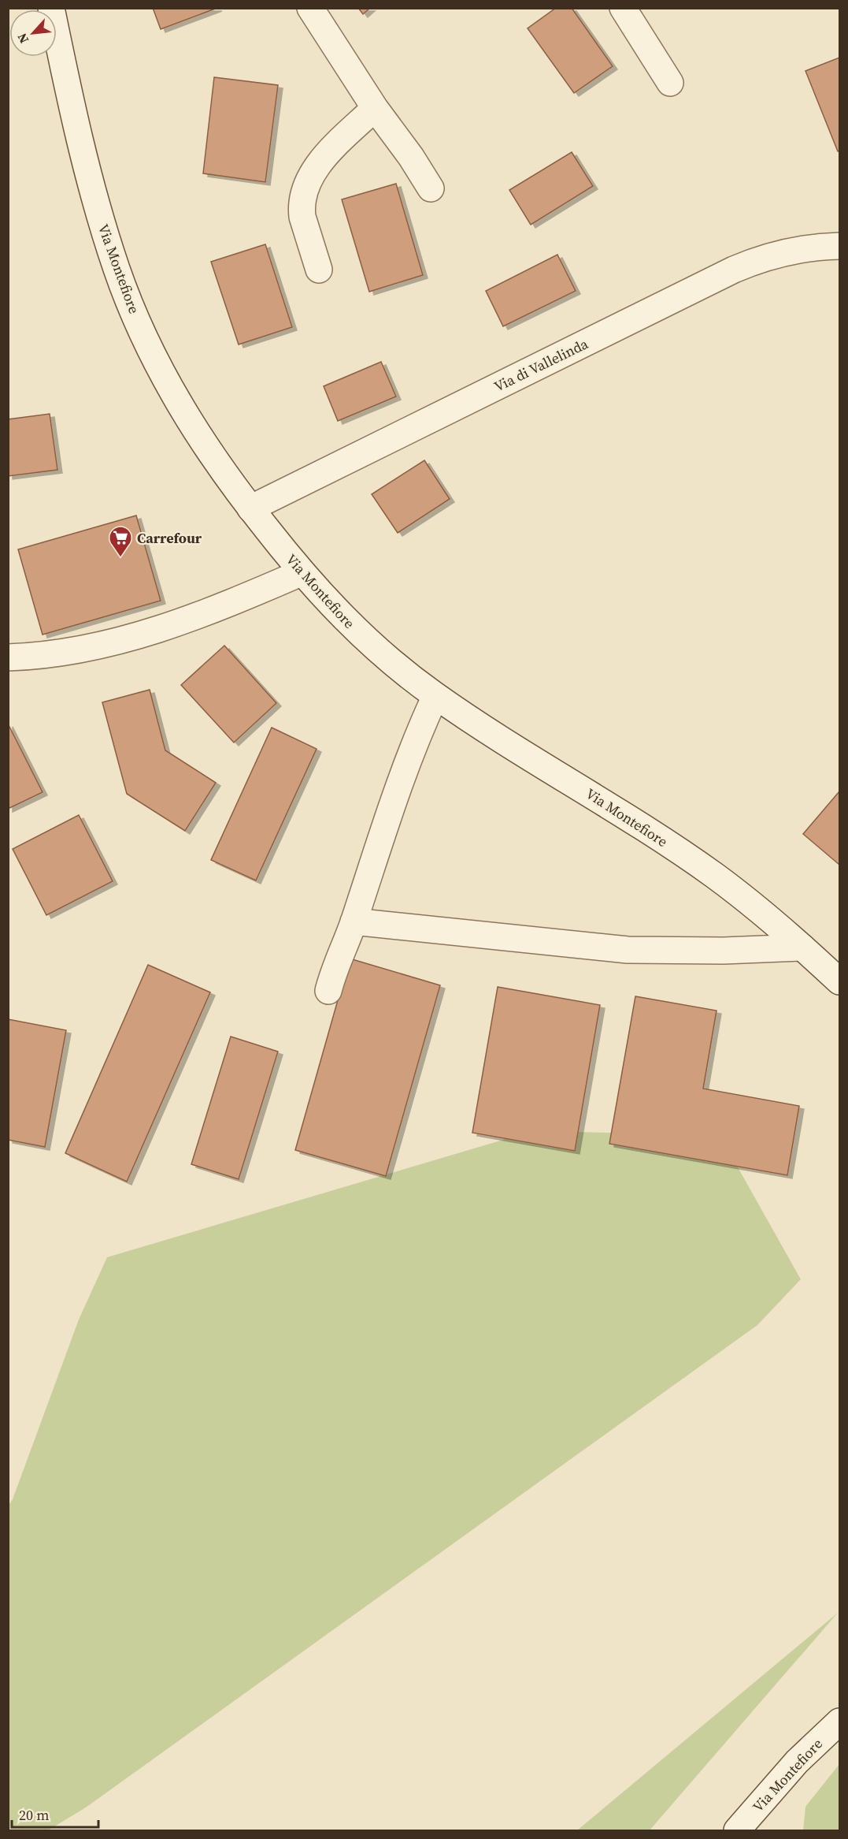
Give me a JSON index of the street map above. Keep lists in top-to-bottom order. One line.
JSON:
{"streets":{"street":["Via Montefiore","Via di Vallelinda"]},"crossings":[["Via Montefiore","Via di Vallelinda"]],"places":{"supermarket":["Carrefour"]},"scale_bar":"20 m","north":"bottom left"}
